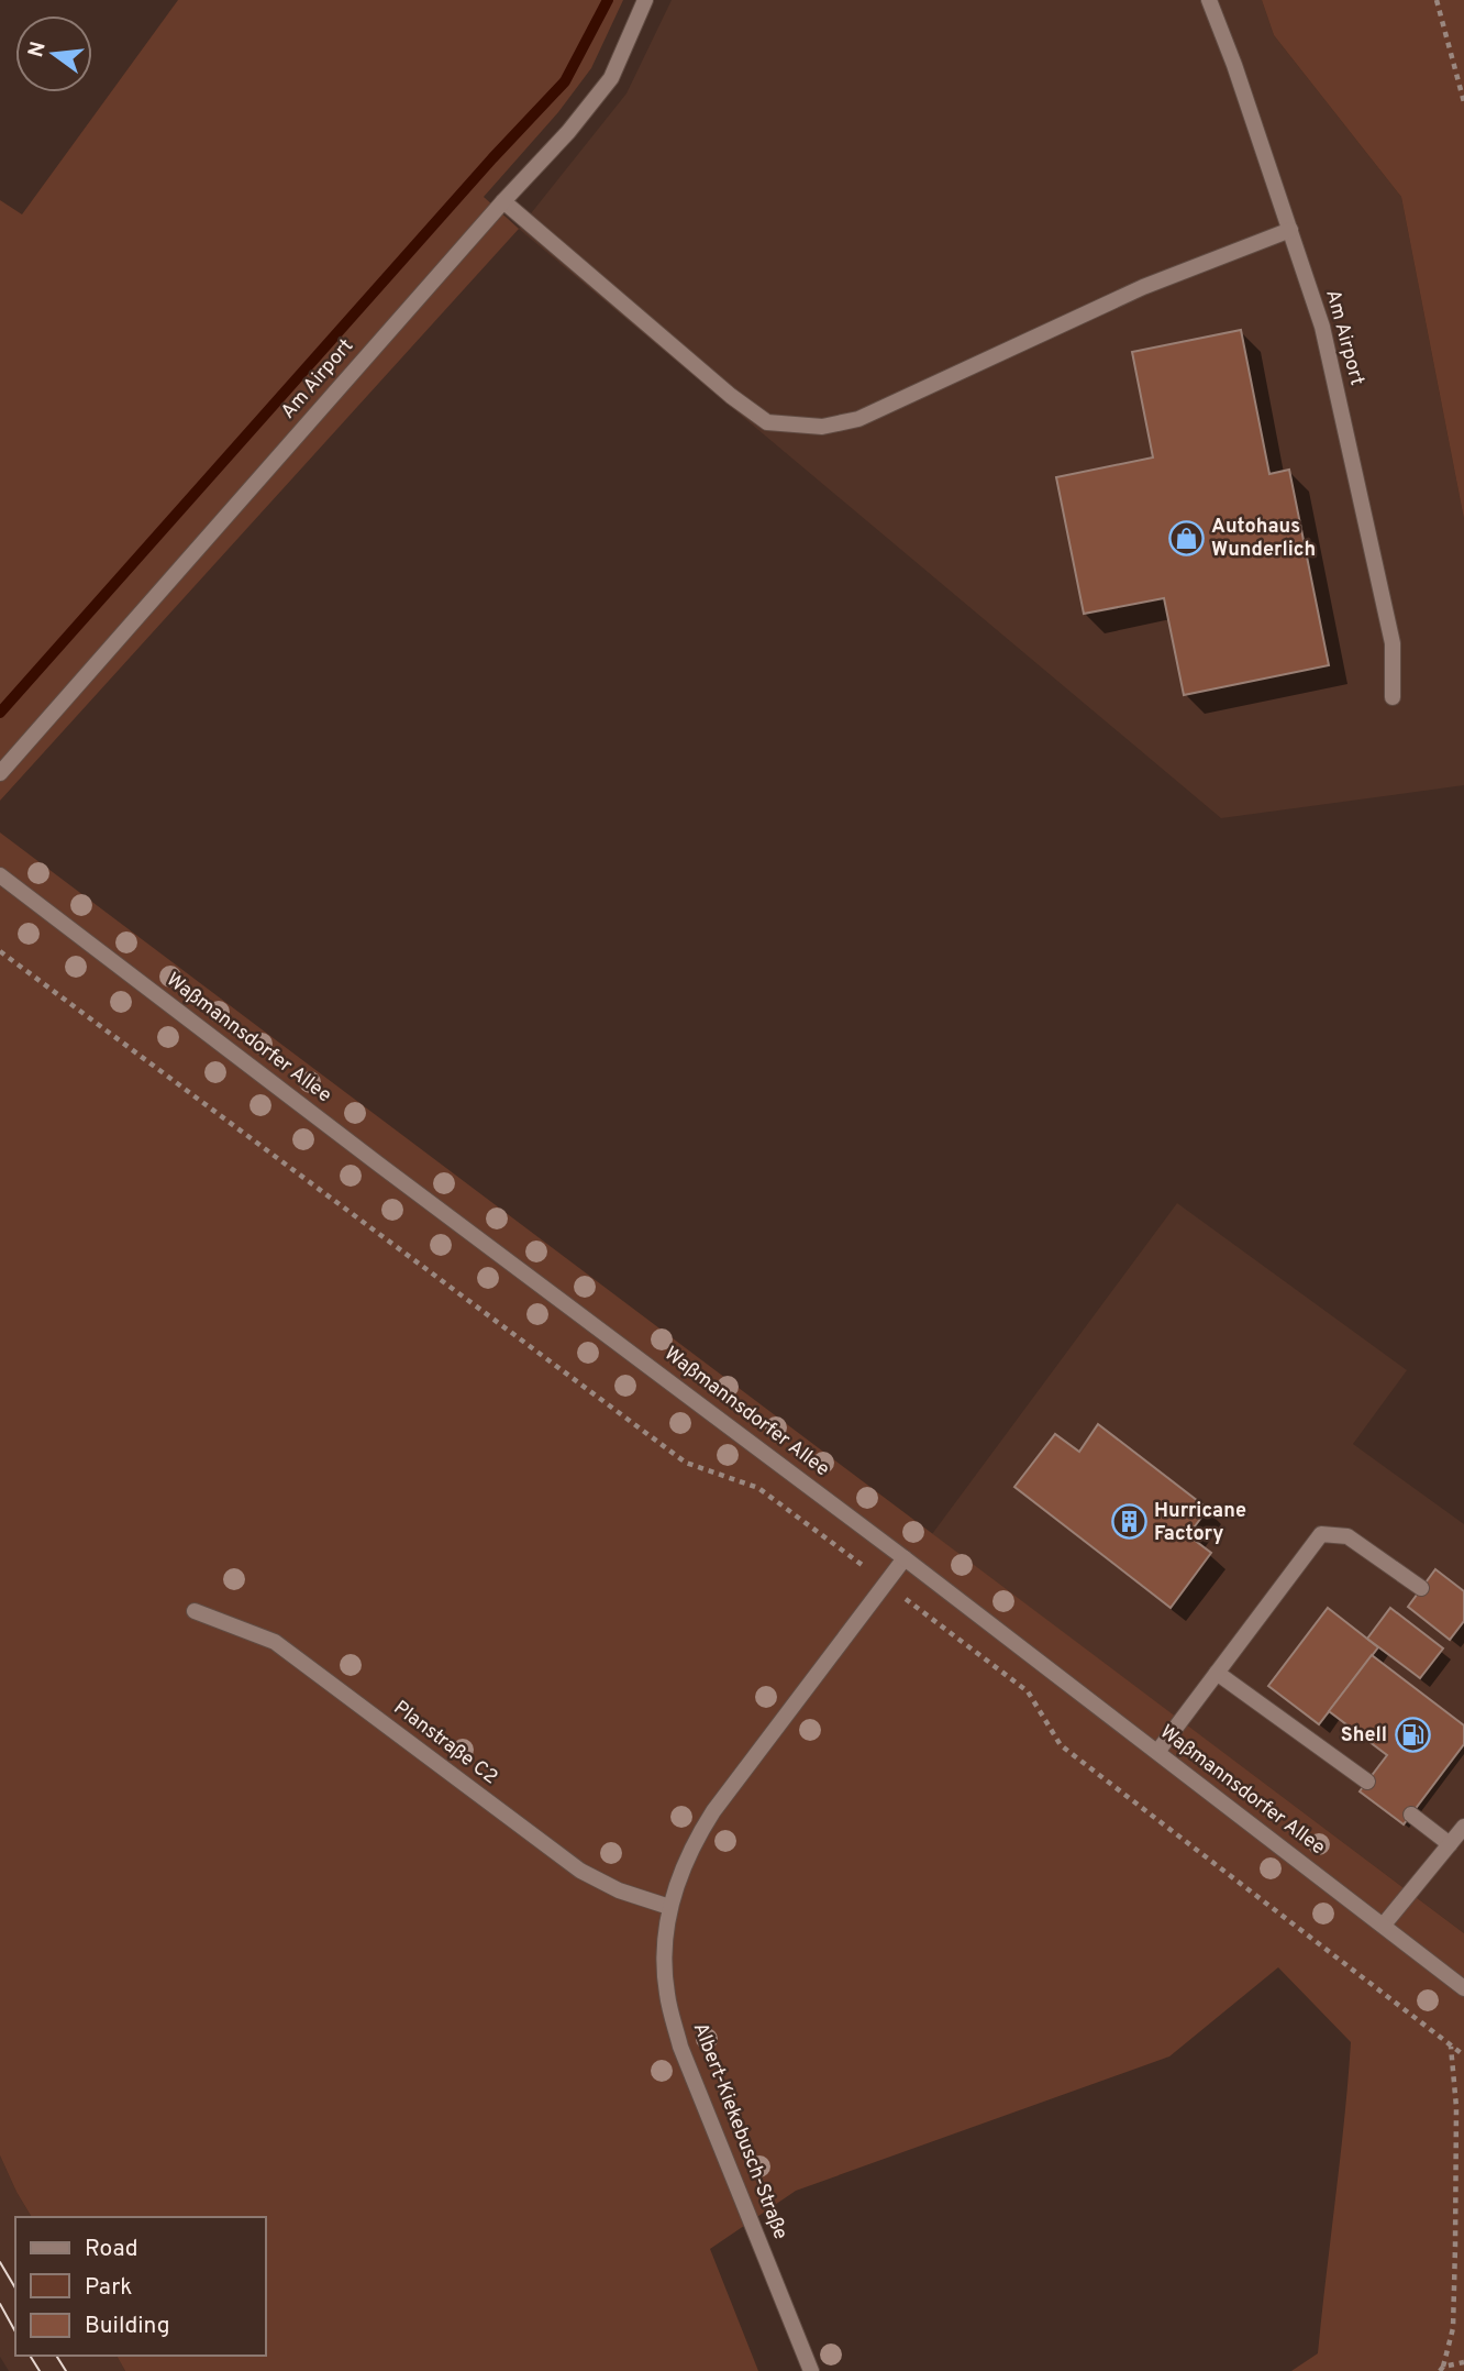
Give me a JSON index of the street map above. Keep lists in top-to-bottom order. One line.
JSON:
{"streets":{"street":["Am Airport","Waßmannsdorfer Allee","Planstraße C2","Albert-Kiekebusch-Straße"]},"crossings":[["Waßmannsdorfer Allee","Albert-Kiekebusch-Straße"],["Planstraße C2","Albert-Kiekebusch-Straße"]],"places":{"shop":["Autohaus Wunderlich"],"building":["Hurricane Factory"],"fuel station":["Shell"]},"legend":["Road","Park","Building"],"north":"left"}
